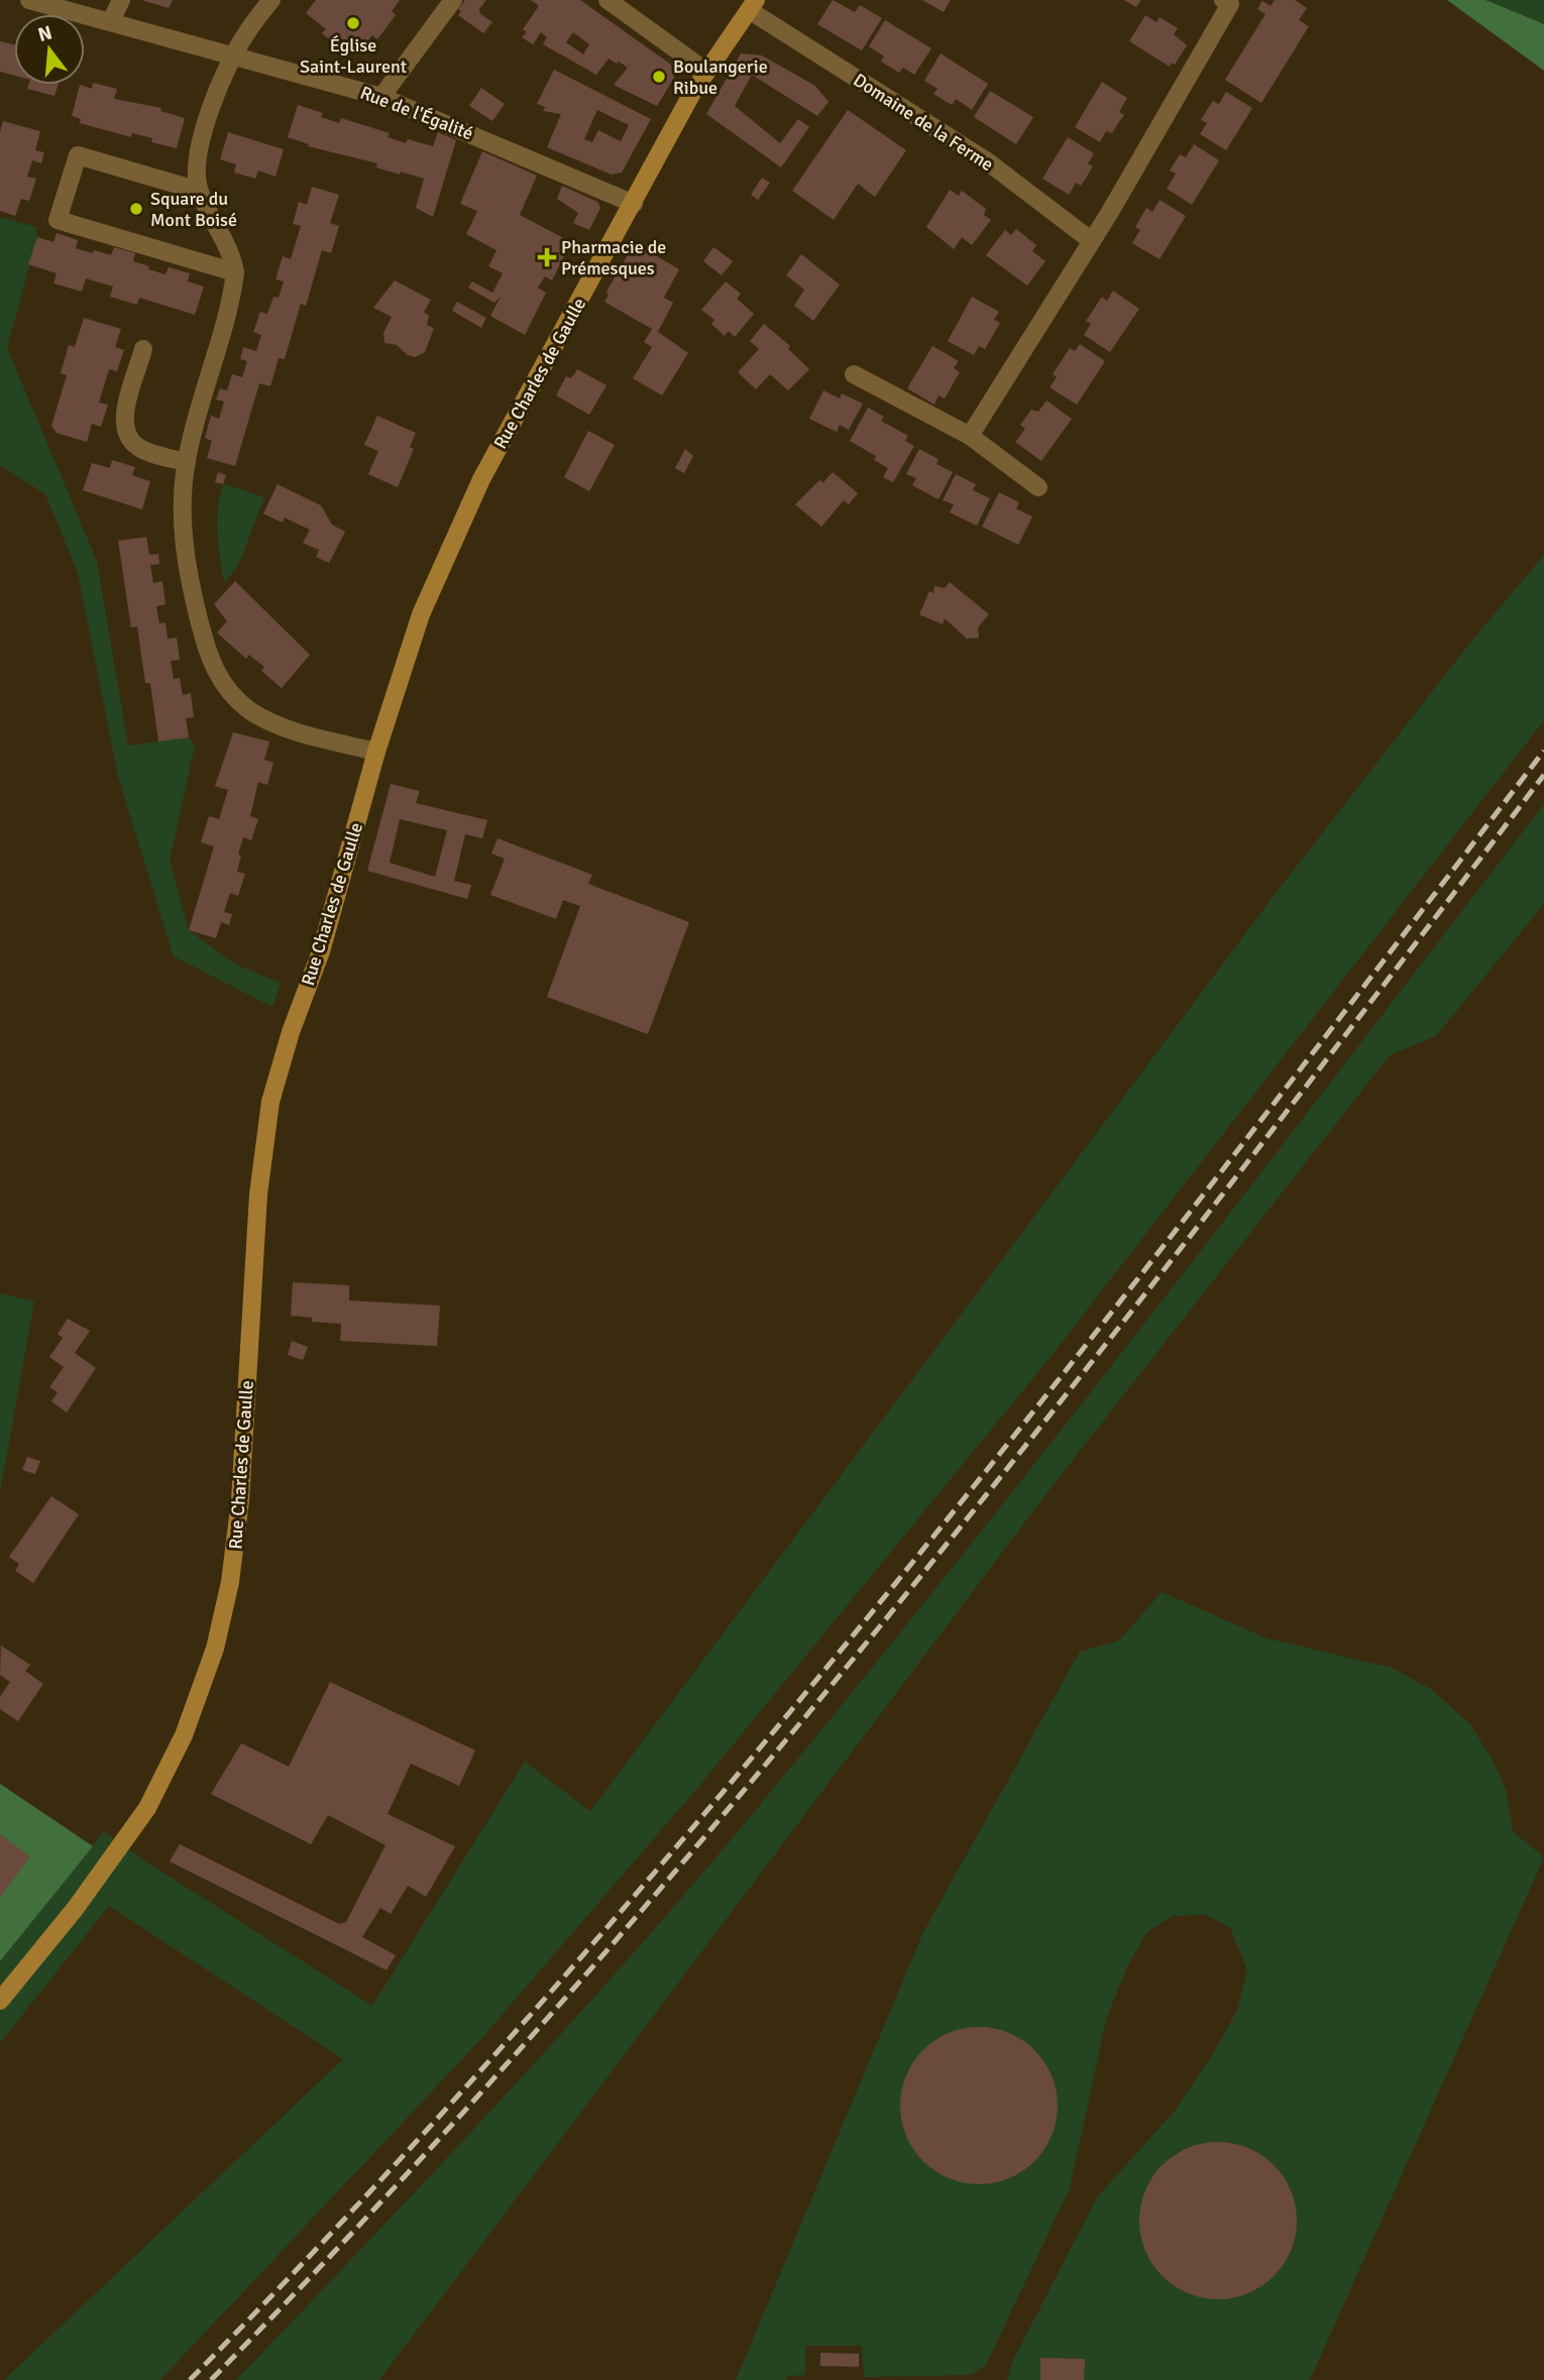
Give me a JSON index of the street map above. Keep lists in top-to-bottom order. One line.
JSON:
{"streets":{"street":["Rue de l'Égalité","Domaine de la Ferme","Rue Charles de Gaulle"]},"crossings":[["Rue de l'Égalité","Rue Charles de Gaulle"],["Domaine de la Ferme","Rue Charles de Gaulle"]],"places":{"other":["Église Saint-Laurent","Boulangerie Ribue","Square du Mont Boisé"],"health":["Pharmacie de Prémesques"]},"north":"top"}
